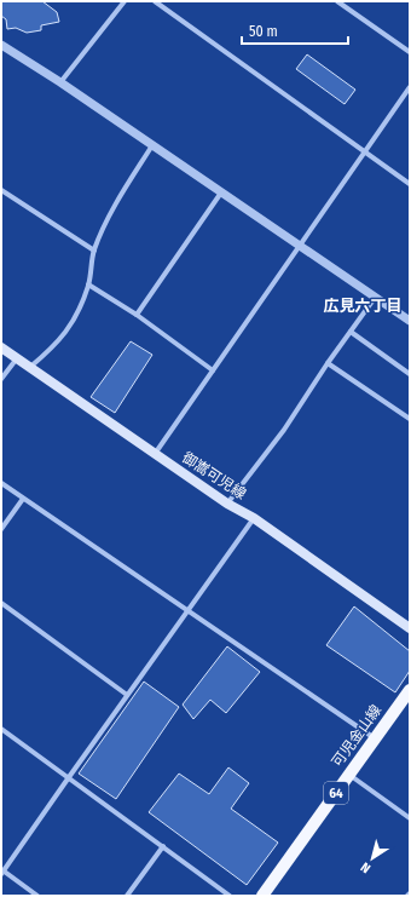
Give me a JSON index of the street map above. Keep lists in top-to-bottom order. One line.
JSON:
{"streets":{"main road":["御嵩可児線","可児金山線","64"]},"districts":["広見六丁目"],"scale_bar":"50 m","north":"bottom left"}
